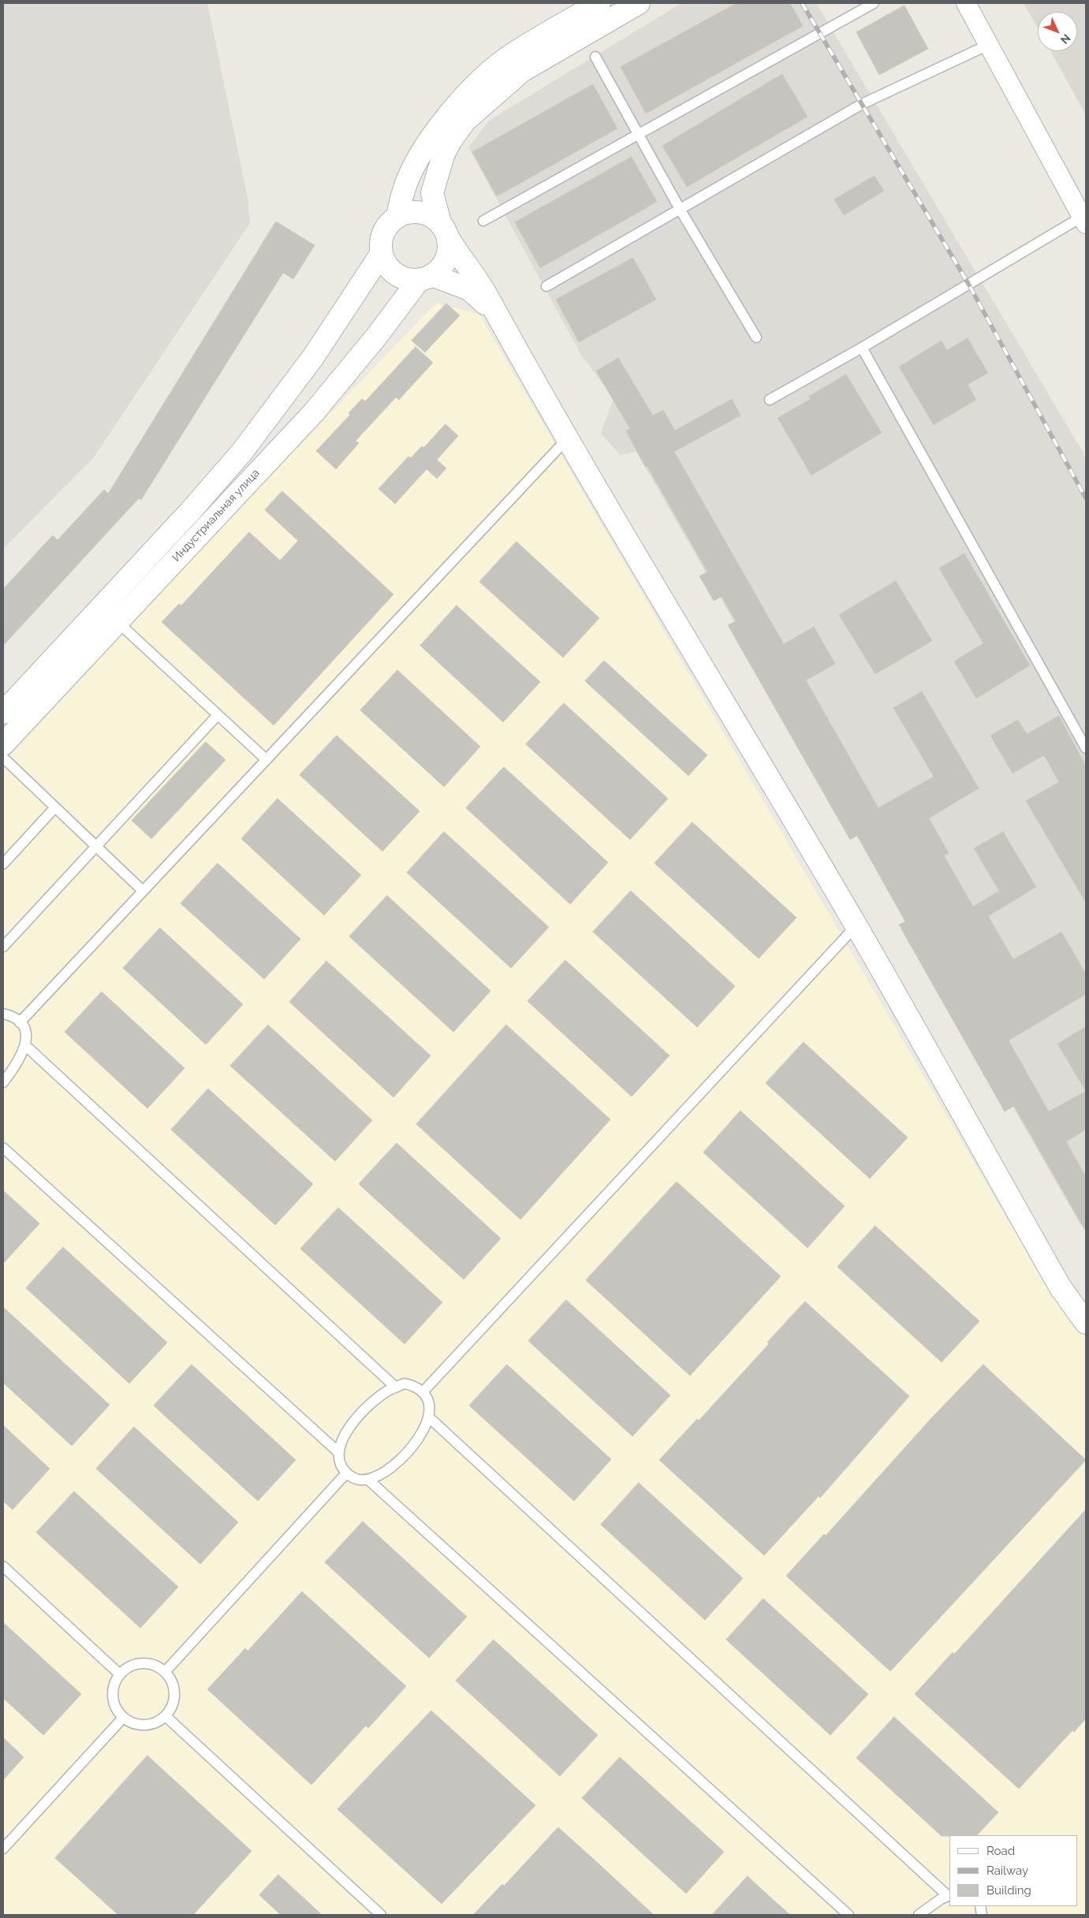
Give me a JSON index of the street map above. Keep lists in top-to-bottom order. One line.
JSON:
{"streets":{"street":["Индустриальная улица"]},"legend":["Road","Railway","Building"],"north":"bottom right"}
